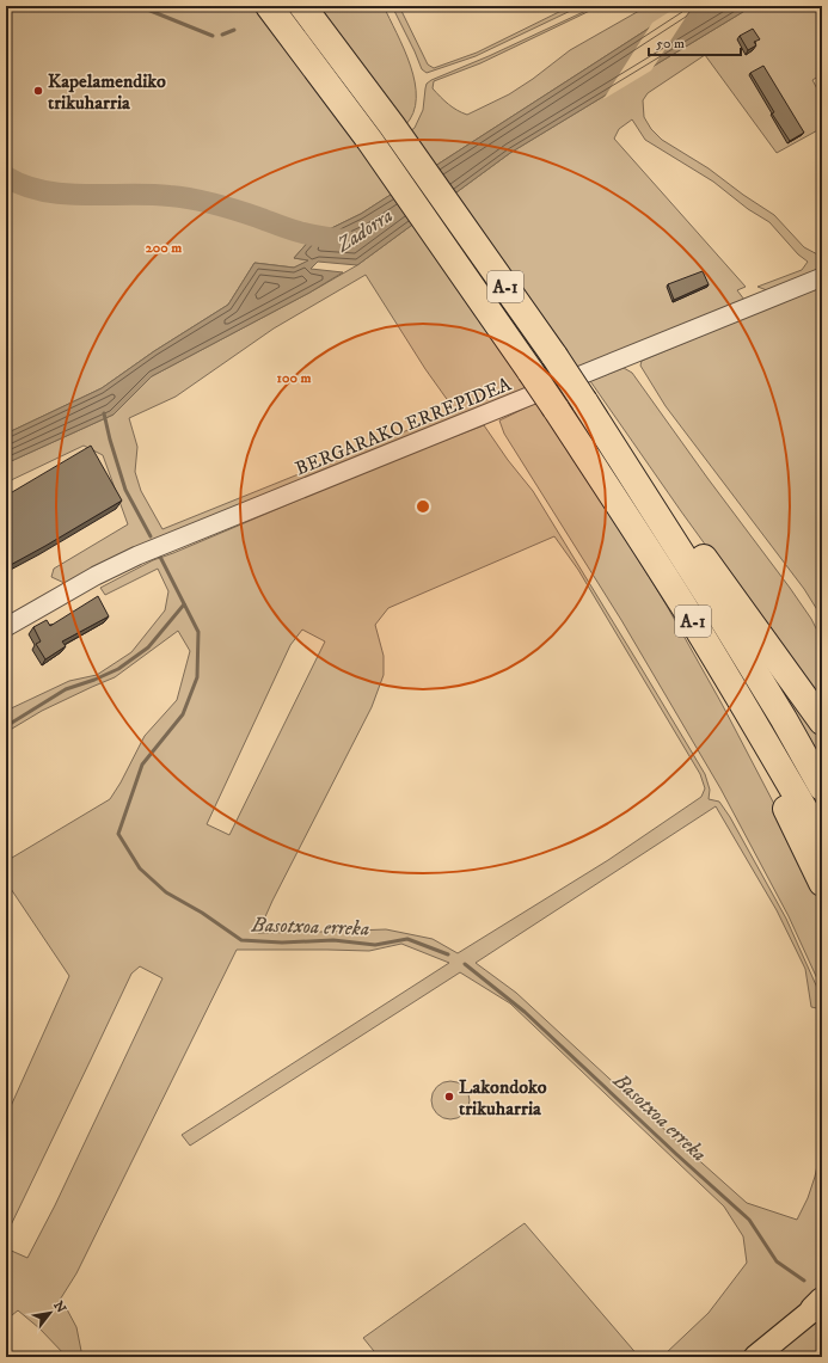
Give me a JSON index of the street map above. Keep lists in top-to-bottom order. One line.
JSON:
{"streets":{"highway":["A-1"],"street":["BERGARAKO ERREPIDEA"]},"water":["Zadorra","Basotxoa erreka"],"places":["Kapelamendiko trikuharria","Lakondoko trikuharria"],"scale_bar":"50 m","north":"top right","rings":["200 m","100 m"]}
